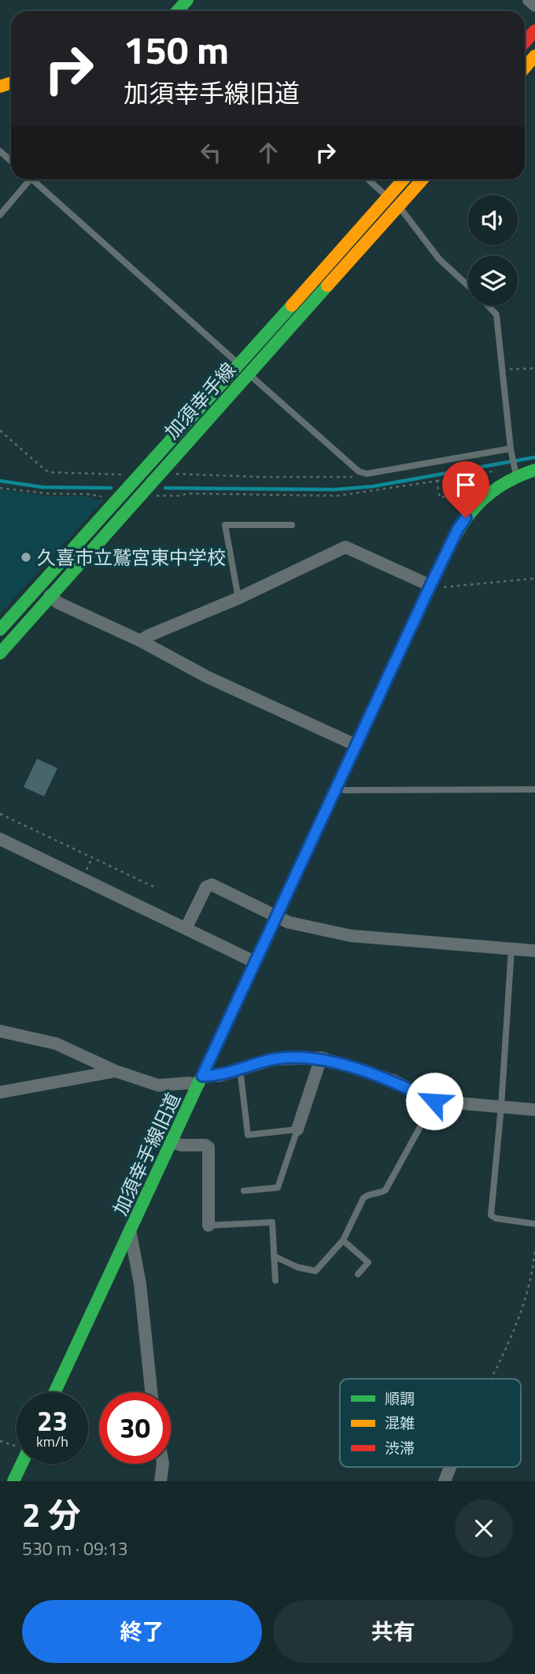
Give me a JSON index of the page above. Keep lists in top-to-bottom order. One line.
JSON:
{"streets":{"street":["加須幸手線","加須幸手線旧道"]},"places":["久喜市立鷲宮東中学校"],"legend":["順調","混雑","渋滞"],"page":{"turn":["150 m","加須幸手線旧道"],"speed":"23 km/h","limit":"30","heading":["2 分","530 m · 09:13"],"buttons":["終了","共有"]}}
